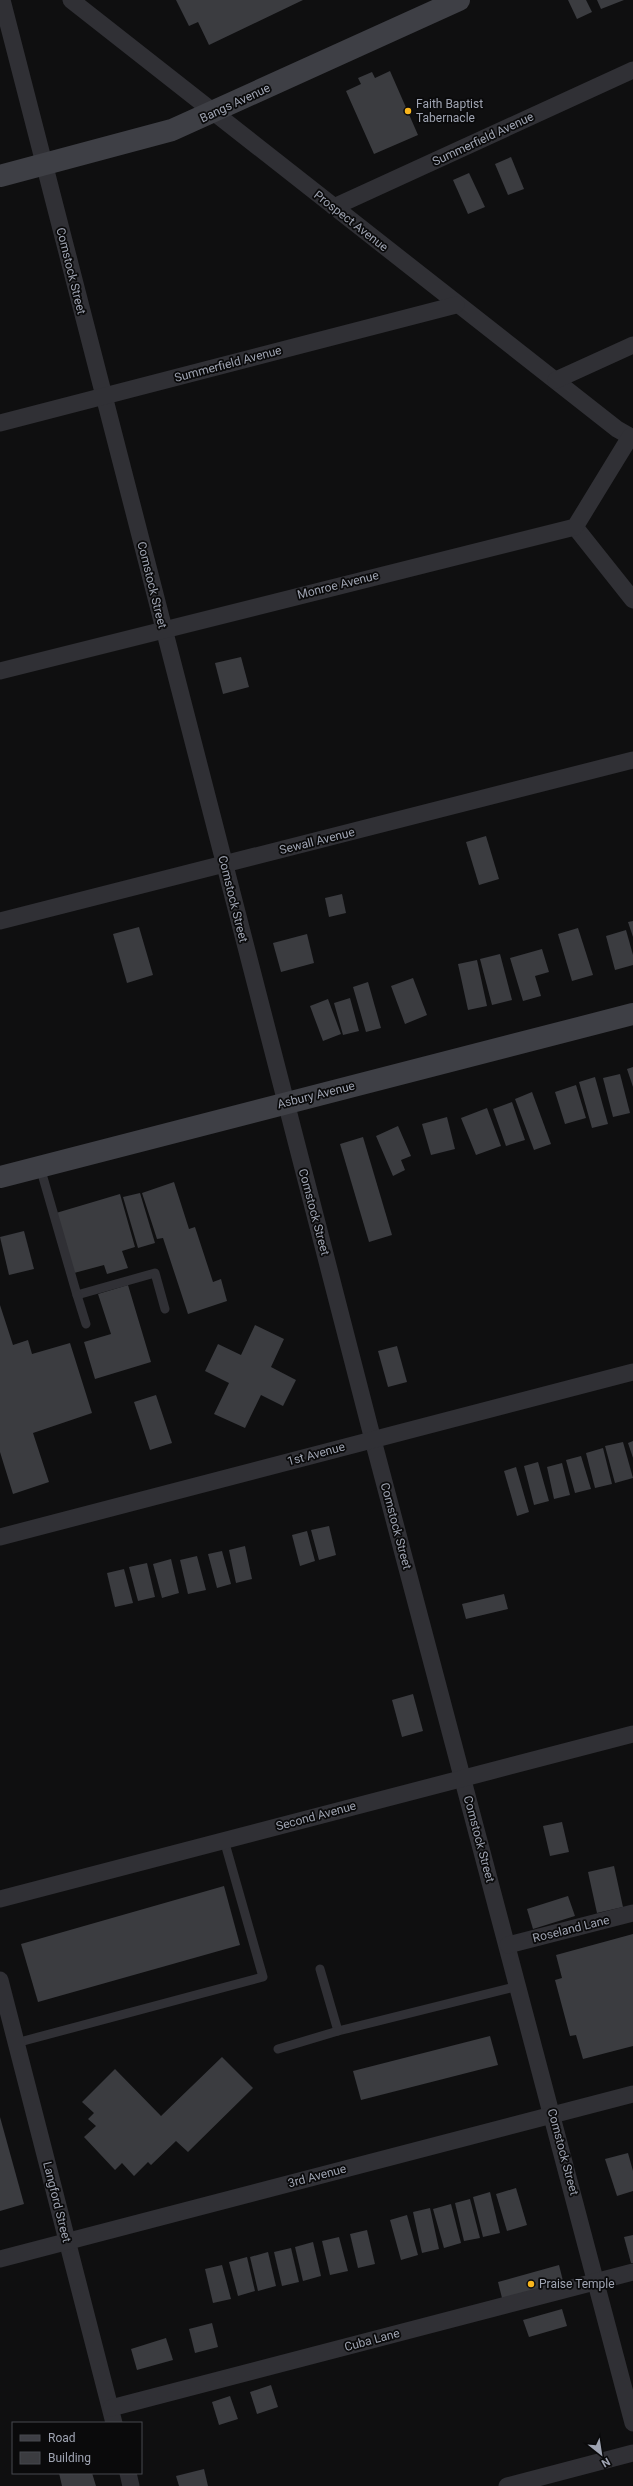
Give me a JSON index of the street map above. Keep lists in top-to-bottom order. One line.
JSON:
{"streets":{"main road":["Bangs Avenue","Asbury Avenue"],"street":["Summerfield Avenue","Prospect Avenue","Comstock Street","Monroe Avenue","Sewall Avenue","1st Avenue","Second Avenue","Roseland Lane","3rd Avenue","Langford Street","Cuba Lane"]},"crossings":[["Bangs Avenue","Prospect Avenue"],["Bangs Avenue","Comstock Street"],["Summerfield Avenue","Prospect Avenue"],["Summerfield Avenue","Comstock Street"],["Comstock Street","Monroe Avenue"],["Comstock Street","Sewall Avenue"],["Comstock Street","Asbury Avenue"],["Comstock Street","1st Avenue"],["Comstock Street","Second Avenue"],["Comstock Street","Roseland Lane"],["Comstock Street","3rd Avenue"],["Comstock Street","Cuba Lane"],["3rd Avenue","Langford Street"],["Langford Street","Cuba Lane"]],"places":["Faith Baptist Tabernacle","Praise Temple"],"legend":["Road","Building"],"north":"bottom right"}
